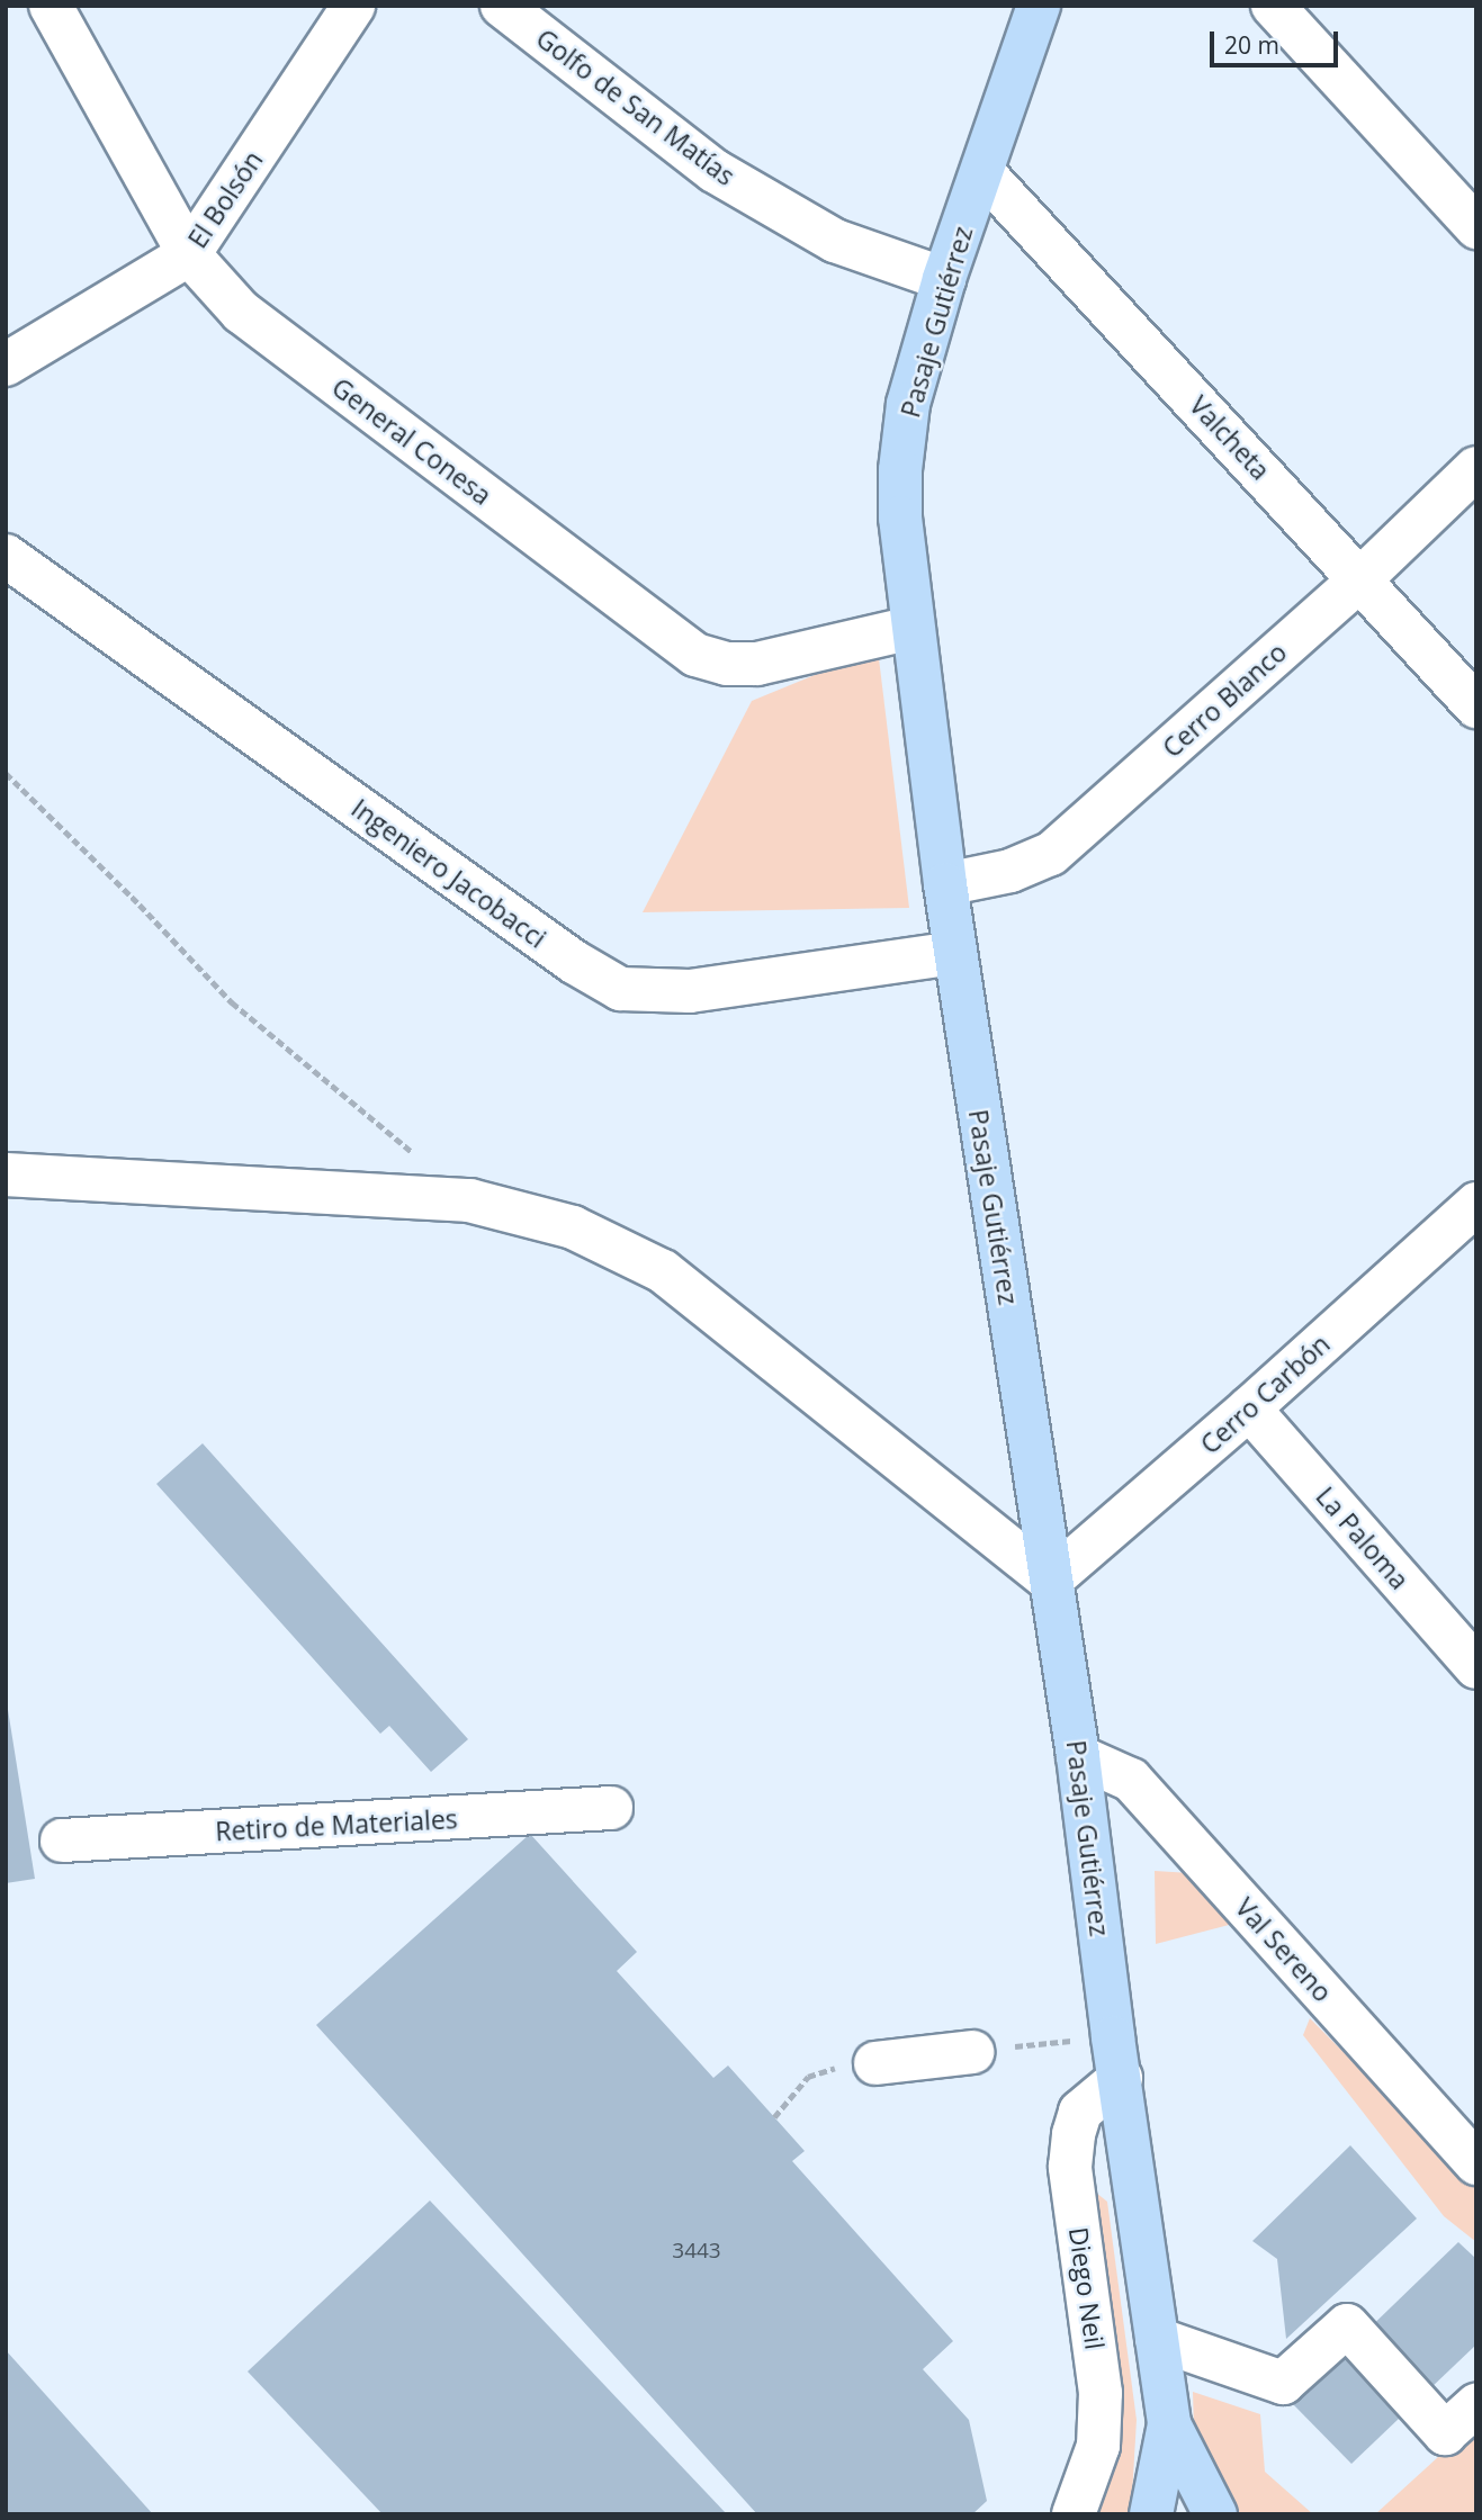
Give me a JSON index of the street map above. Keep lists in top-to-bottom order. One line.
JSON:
{"streets":{"main road":["Pasaje Gutiérrez"],"street":["Golfo de San Matías","El Bolsón","Valcheta","General Conesa","Cerro Blanco","Ingeniero Jacobacci","Cerro Carbón","La Paloma","Retiro de Materiales","Val Sereno","Diego Neil"]},"crossings":[["Golfo de San Matías","Pasaje Gutiérrez"],["El Bolsón","General Conesa"],["Pasaje Gutiérrez","Valcheta"],["Pasaje Gutiérrez","General Conesa"],["Pasaje Gutiérrez","Cerro Blanco"],["Pasaje Gutiérrez","Ingeniero Jacobacci"],["Pasaje Gutiérrez","Cerro Carbón"],["Pasaje Gutiérrez","Val Sereno"],["Pasaje Gutiérrez","Diego Neil"],["Valcheta","Cerro Blanco"],["Cerro Carbón","La Paloma"]],"house_numbers":["3443"],"scale_bar":"20 m"}
